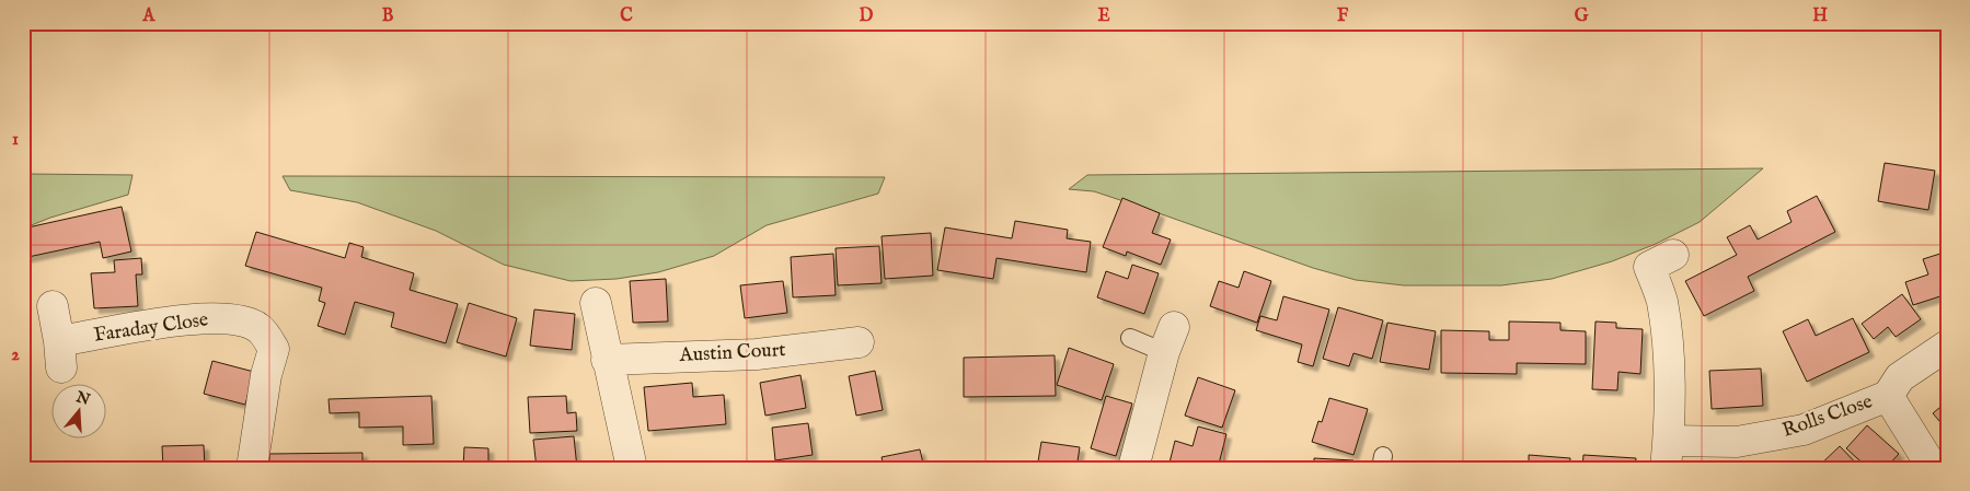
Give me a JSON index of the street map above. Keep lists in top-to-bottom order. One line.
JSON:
{"streets":{"street":["Faraday Close","Austin Court","Rolls Close"]},"north":"top","grid":{"columns":["A","B","C","D","E","F","G","H"],"rows":["1","2"]}}
